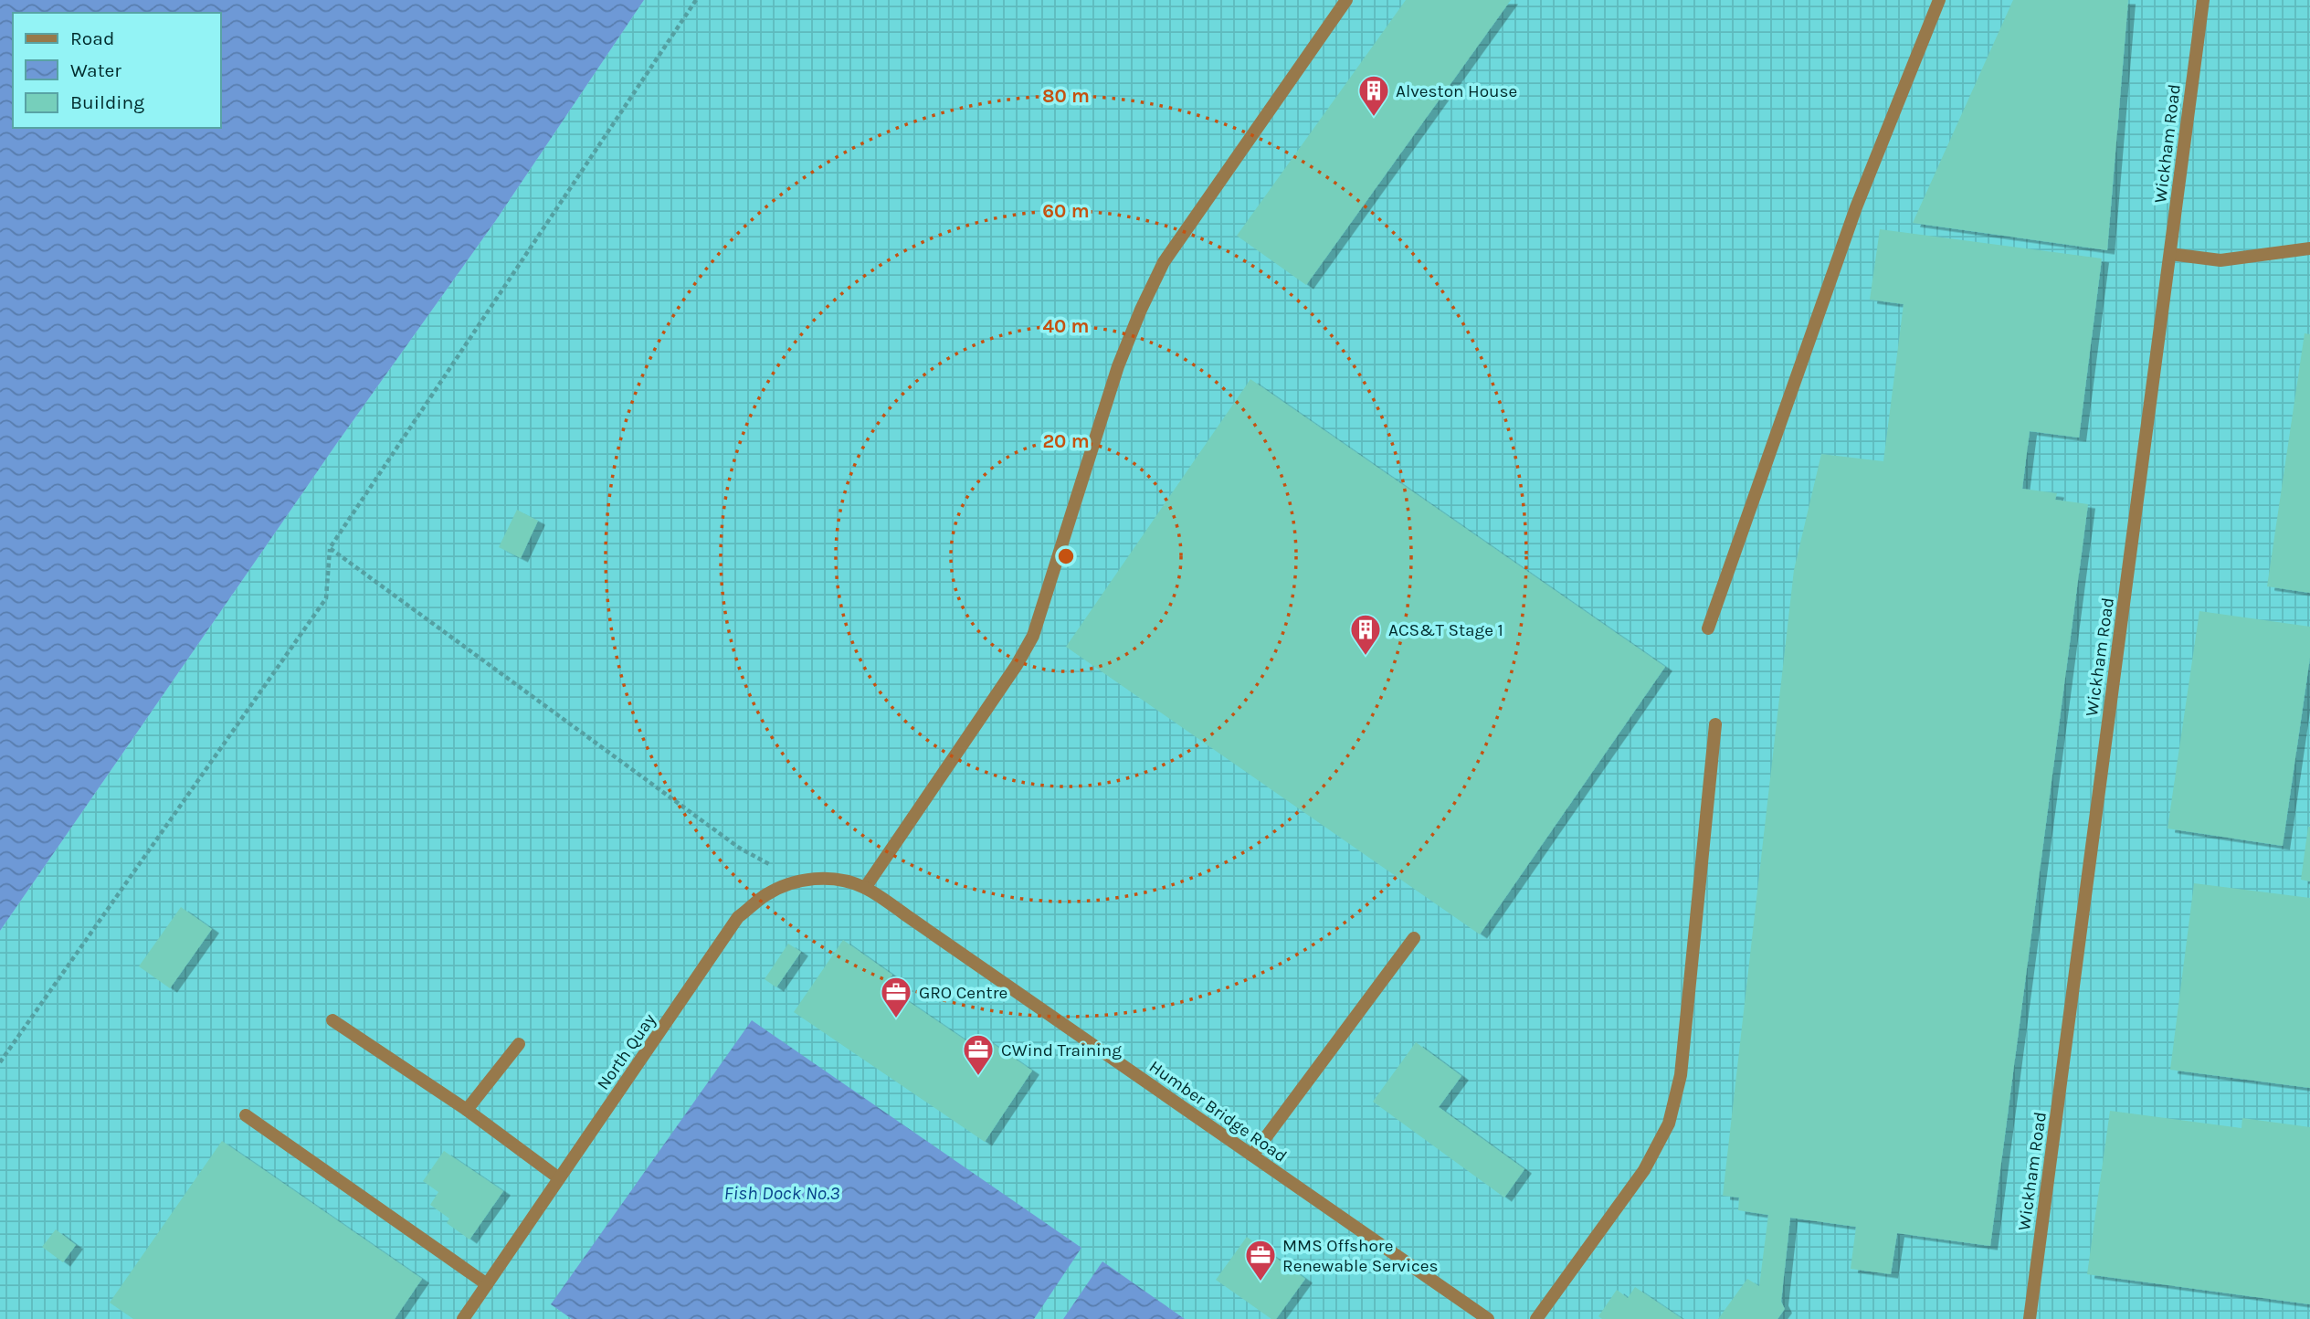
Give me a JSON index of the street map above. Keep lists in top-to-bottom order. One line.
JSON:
{"streets":{"street":["Wickham Road","North Quay","Humber Bridge Road"]},"crossings":[["North Quay","Humber Bridge Road"]],"water":["Fish Dock No.3"],"places":{"building":["Alveston House","ACS&T Stage 1"],"office":["GRO Centre","CWind Training","MMS Offshore Renewable Services"]},"legend":["Road","Water","Building"],"rings":["80 m","60 m","40 m","20 m"]}
